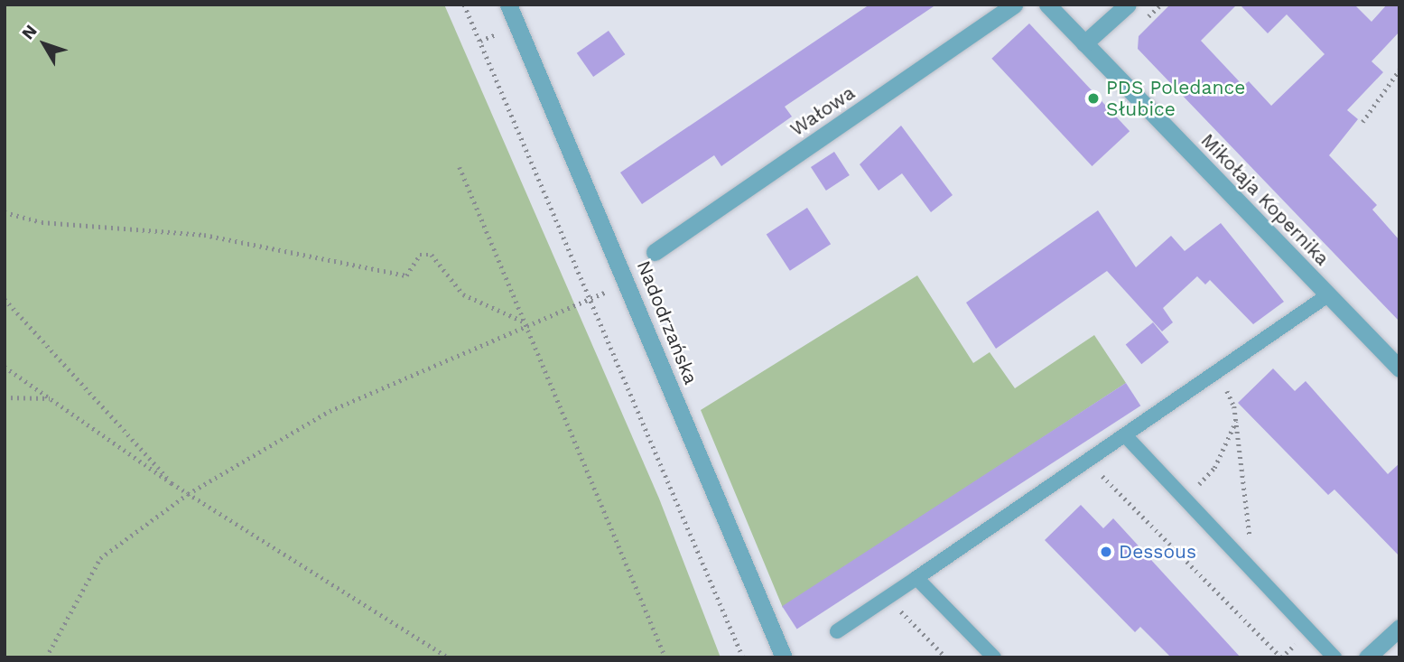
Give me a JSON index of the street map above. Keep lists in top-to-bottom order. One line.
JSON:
{"streets":{"street":["Wałowa","Mikołaja Kopernika","Nadodrzańska"]},"places":["PDS Poledance Słubice","Dessous"],"north":"top left"}
